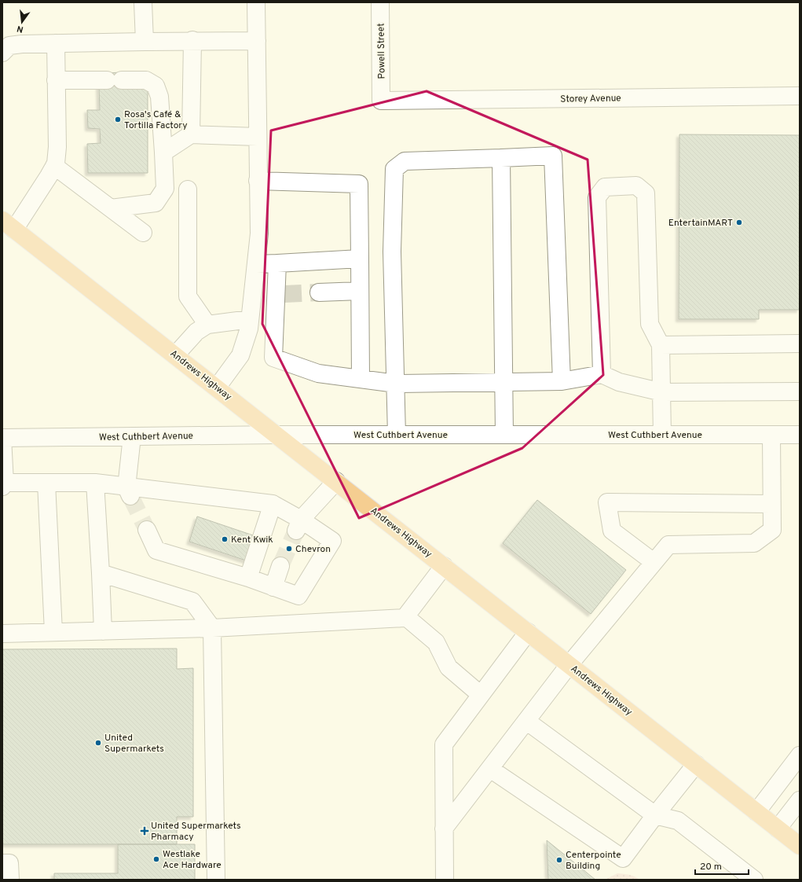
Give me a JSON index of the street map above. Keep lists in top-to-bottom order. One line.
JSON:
{"streets":{"main road":["Andrews Highway"],"street":["Powell Street","Storey Avenue","West Cuthbert Avenue"]},"crossings":[["Powell Street","Storey Avenue"],["Andrews Highway","West Cuthbert Avenue"]],"places":{"other":["Rosa's Café & Tortilla Factory","EntertainMART","Kent Kwik","Chevron","United Supermarkets","Westlake Ace Hardware","Centerpointe Building"],"health":["United Supermarkets Pharmacy"]},"scale_bar":"20 m","north":"bottom"}
